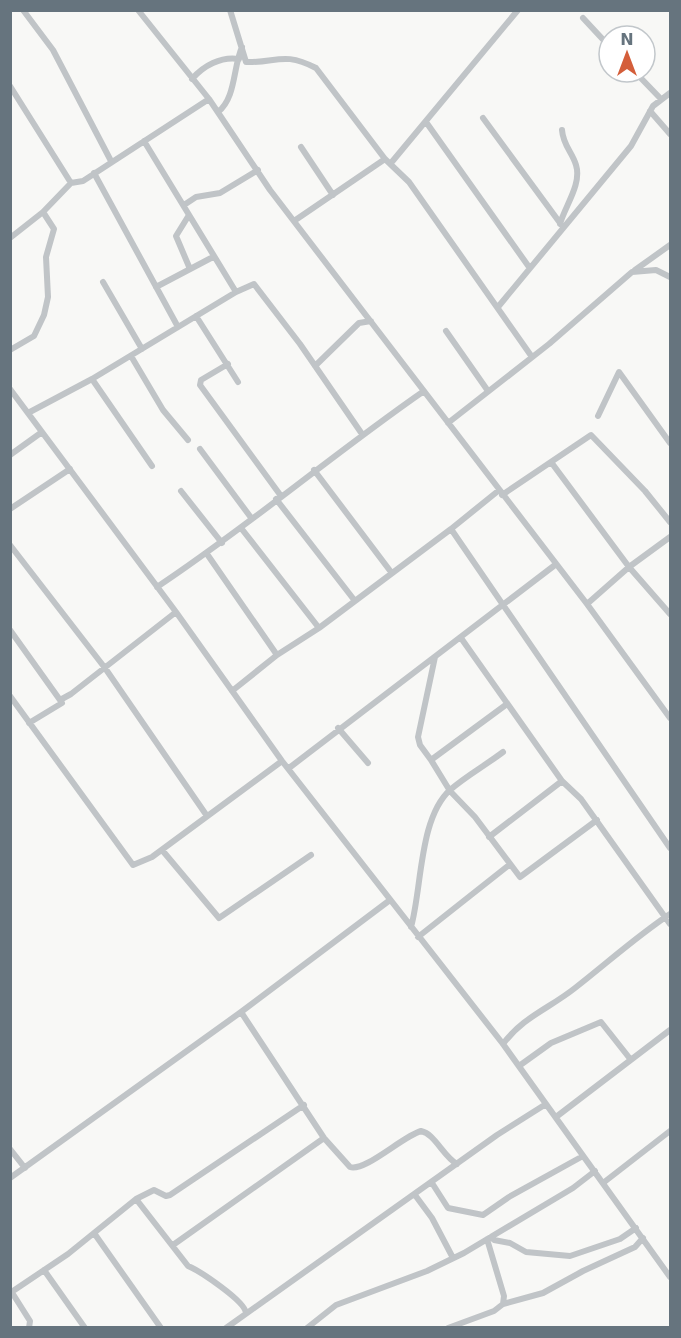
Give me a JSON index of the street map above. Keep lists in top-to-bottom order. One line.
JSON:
{"north":"top"}
